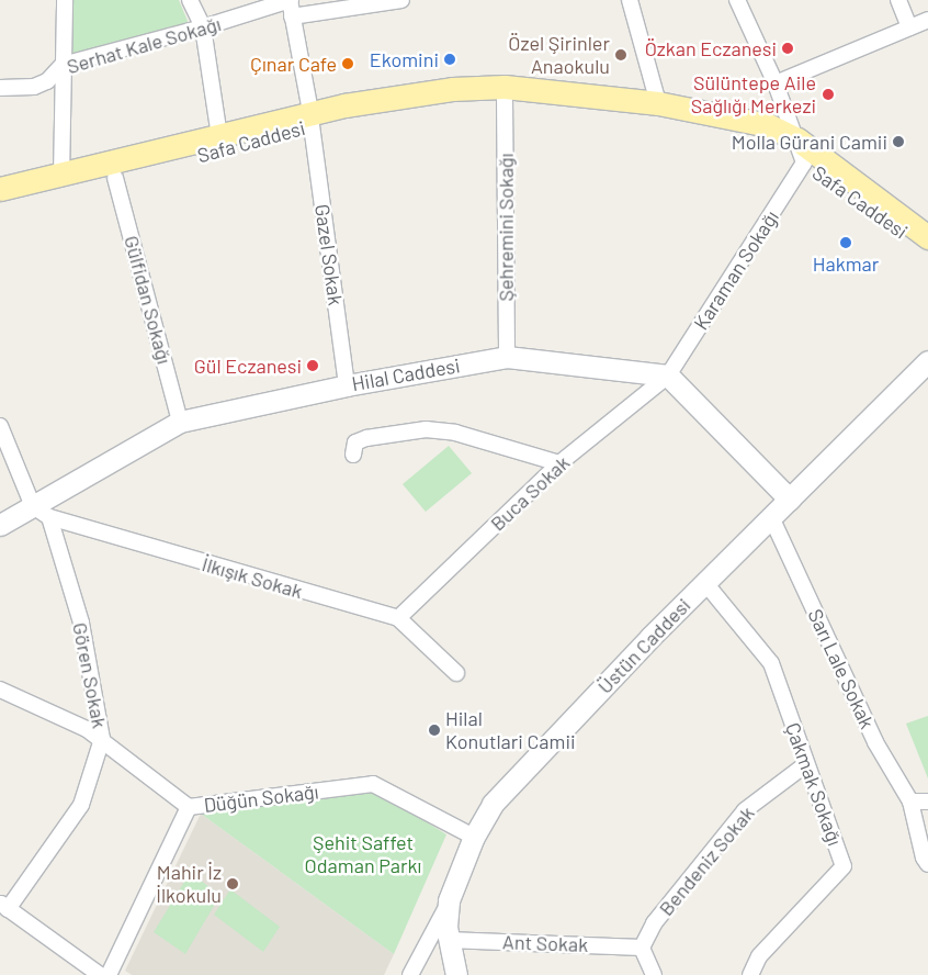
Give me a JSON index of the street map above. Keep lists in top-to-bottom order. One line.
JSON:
{"streets":{"main road":["Safa Caddesi"],"street":["Serhat Kale Sokağı","Şehremini Sokağı","Gazel Sokak","Karaman Sokağı","Gülfidan Sokağı","Hilal Caddesi","Buca Sokak","İlkışık Sokak","Üstün Caddesi","Sarı Lale Sokak","Gören Sokak","Çakmak Sokağı","Düğün Sokağı","Bendeniz Sokak","Ant Sokak"]},"crossings":[["Serhat Kale Sokağı","Gazel Sokak"],["Safa Caddesi","Şehremini Sokağı"],["Safa Caddesi","Gazel Sokak"],["Safa Caddesi","Karaman Sokağı"],["Safa Caddesi","Gülfidan Sokağı"],["Şehremini Sokağı","Hilal Caddesi"],["Gazel Sokak","Hilal Caddesi"],["Karaman Sokağı","Hilal Caddesi"],["Karaman Sokağı","Buca Sokak"],["Gülfidan Sokağı","Hilal Caddesi"],["Hilal Caddesi","Buca Sokak"],["Hilal Caddesi","İlkışık Sokak"],["Hilal Caddesi","Gören Sokak"],["Buca Sokak","İlkışık Sokak"],["İlkışık Sokak","Gören Sokak"],["Üstün Caddesi","Sarı Lale Sokak"],["Üstün Caddesi","Çakmak Sokağı"],["Üstün Caddesi","Düğün Sokağı"],["Üstün Caddesi","Ant Sokak"],["Çakmak Sokağı","Bendeniz Sokak"],["Bendeniz Sokak","Ant Sokak"]],"parks":["Şehit Saffet Odaman Parkı"],"places":["Özkan Eczanesi","Özel Şirinler Anaokulu","Ekomini","Çınar Cafe","Sülüntepe Aile Sağlığı Merkezi","Molla Gürani Camii","Hakmar","Gül Eczanesi","Hilal Konutlari Camii","Mahir İz İlkokulu"]}
